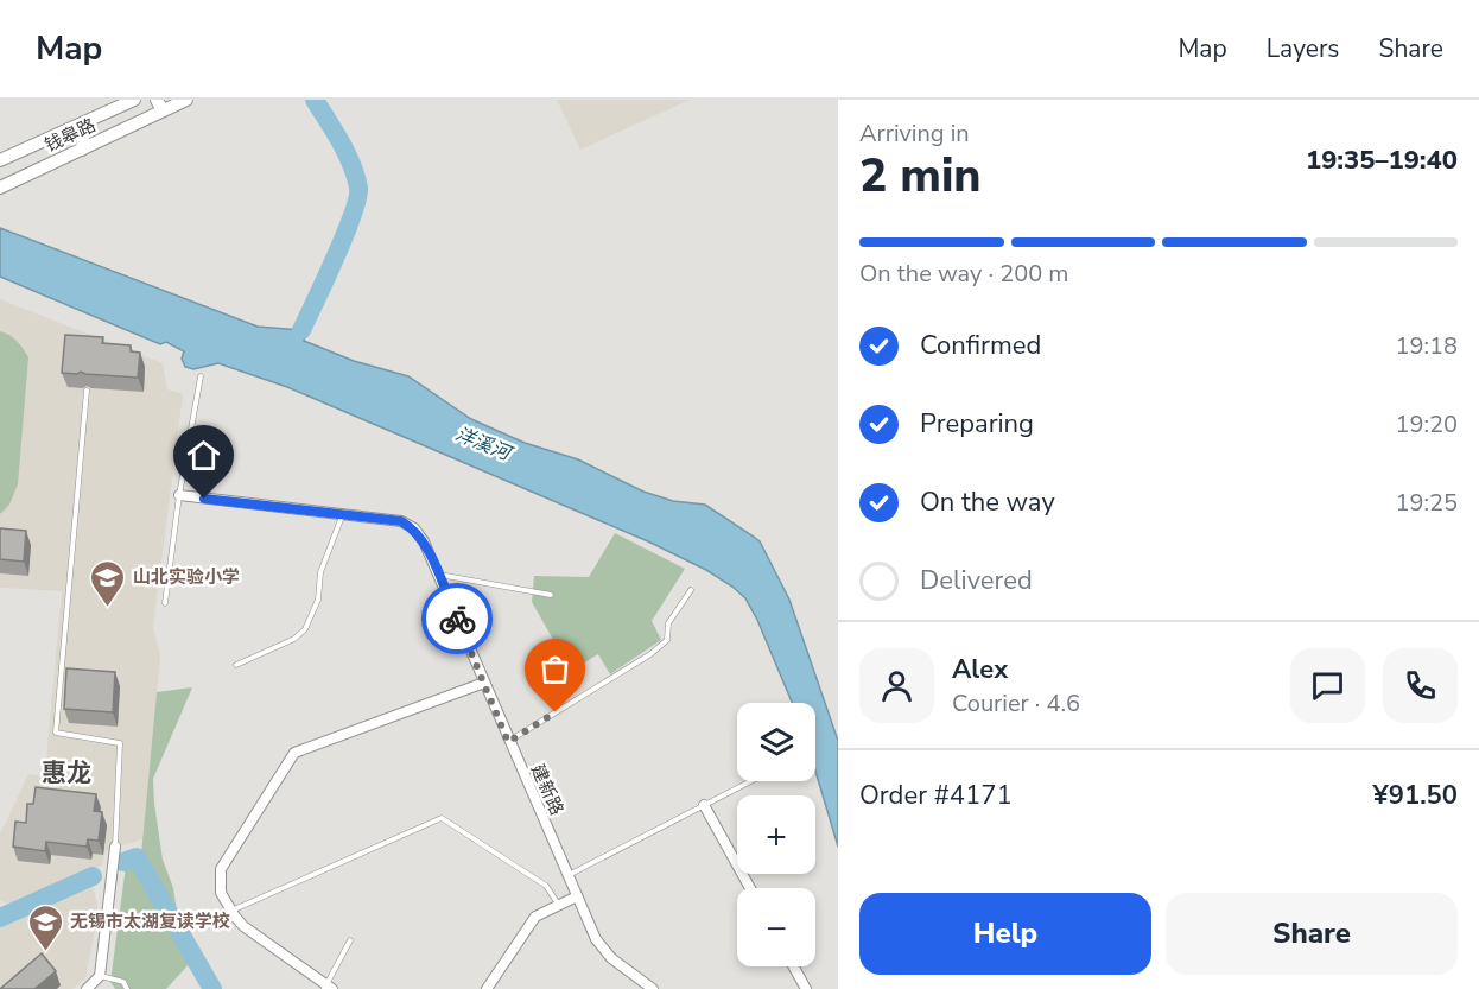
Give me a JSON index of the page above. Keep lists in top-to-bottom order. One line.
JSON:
{"streets":{"main road":["钱皋路"],"street":["建新路"]},"districts":["惠龙"],"water":["洋溪河"],"places":{"school or university":["山北实验小学","无锡市太湖复读学校"]},"page":{"header":"Map","nav":["Map","Layers","Share"],"heading":["2 min","Arriving in","19:35–19:40"],"panel":["Alex","Courier · 4.6","Order #4171","¥91.50"],"bar":"On the way · 200 m","list":[["Confirmed","19:18"],["Preparing","19:20"],["On the way","19:25"],"Delivered"],"map_buttons":["+","−"],"buttons":["Help","Share"]}}
